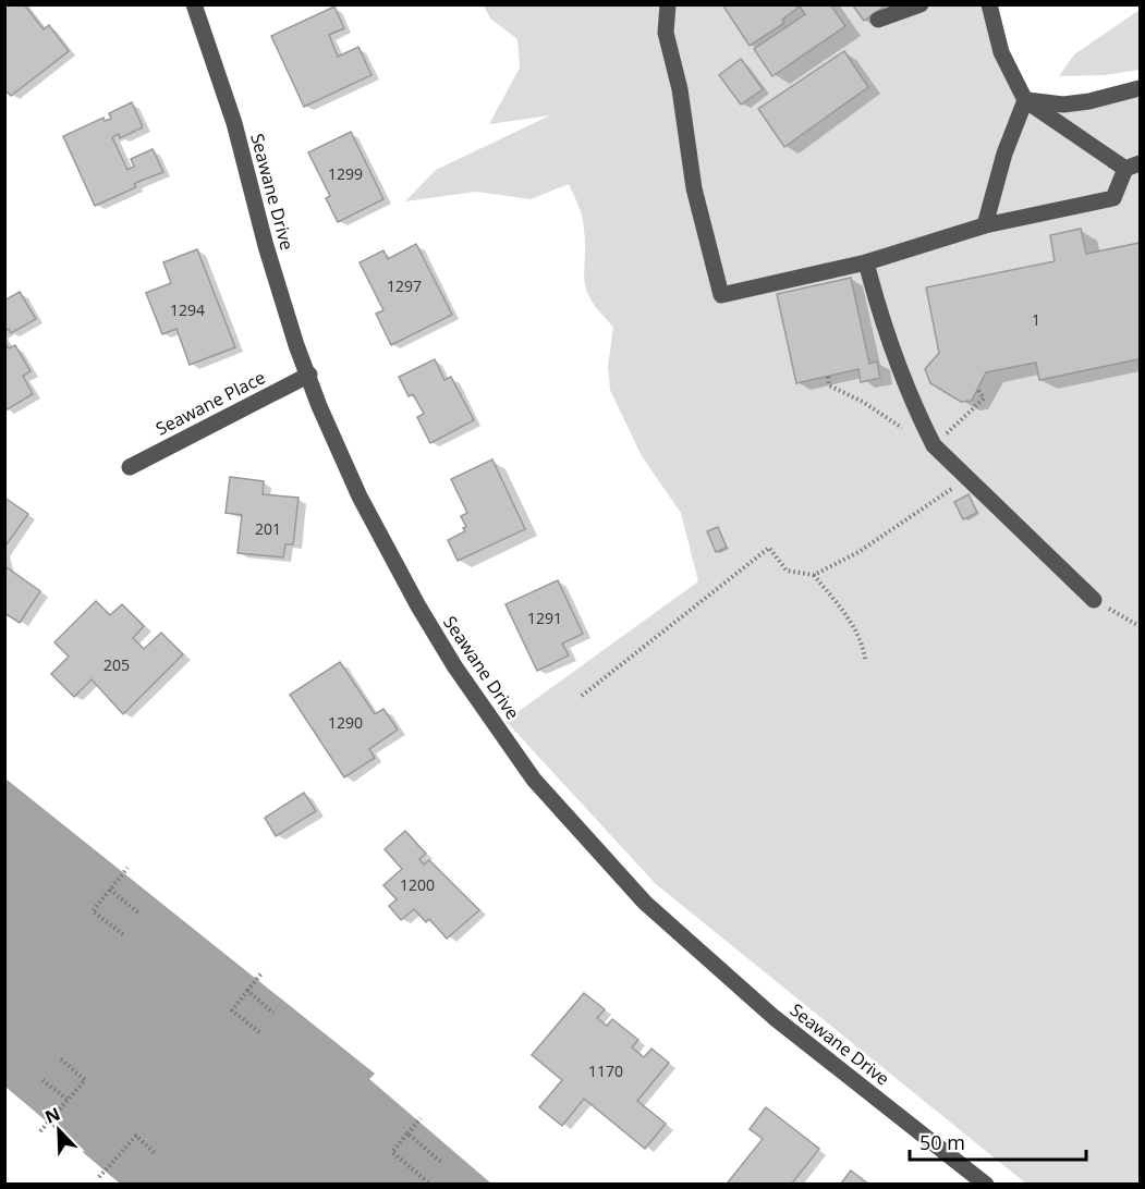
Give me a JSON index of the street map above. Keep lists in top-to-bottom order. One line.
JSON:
{"streets":{"street":["Seawane Drive","Seawane Place"]},"crossings":[["Seawane Drive","Seawane Place"]],"house_numbers":["1299","1297","1294","1","201","1291","205","1290","1200","1170"],"scale_bar":"50 m","north":"top left"}
